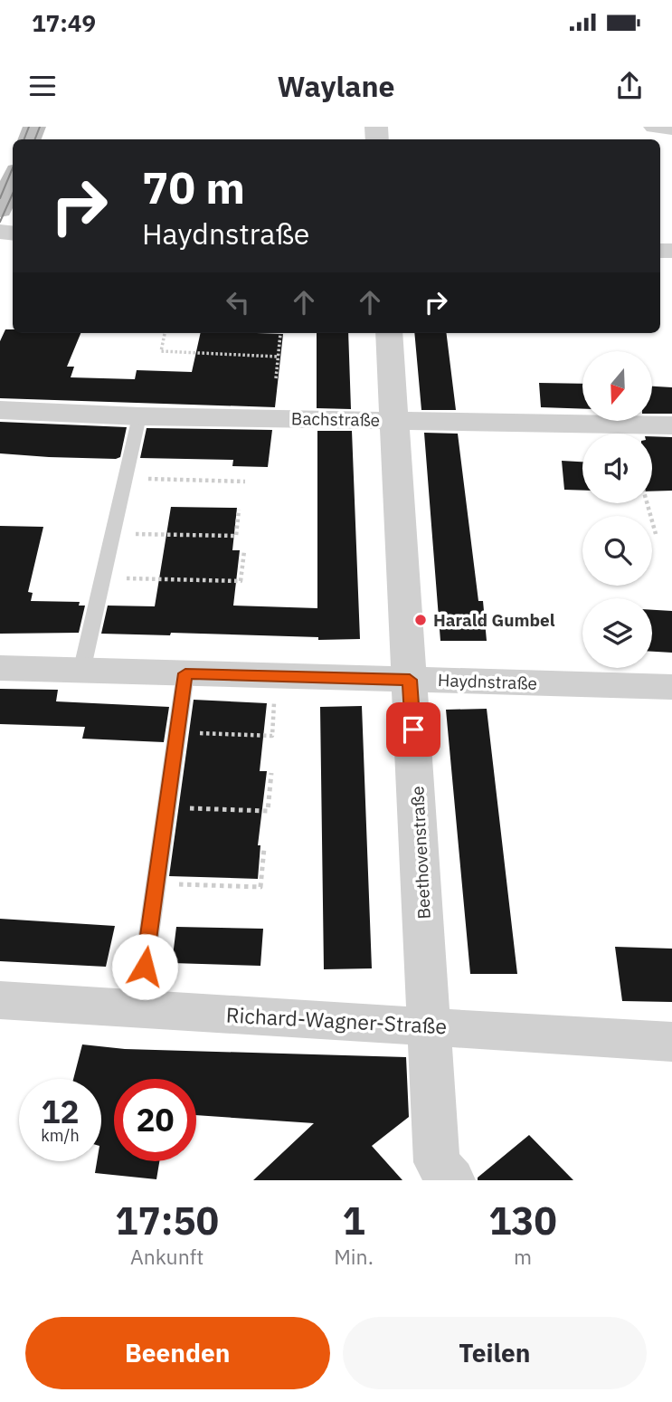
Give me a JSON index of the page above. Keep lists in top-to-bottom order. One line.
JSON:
{"streets":{"street":["Bachstraße","Haydnstraße","Beethovenstraße","Richard-Wagner-Straße"]},"crossings":[["Bachstraße","Beethovenstraße"],["Haydnstraße","Beethovenstraße"],["Beethovenstraße","Richard-Wagner-Straße"]],"places":["Harald Gumbel"],"north":"bottom","page":{"status":"17:49","header":"Waylane","turn":["70 m","Haydnstraße"],"speed":"12 km/h","limit":"20","eta":["17:50","Ankunft","1","Min.","130","m"],"buttons":["Beenden","Teilen"]}}
